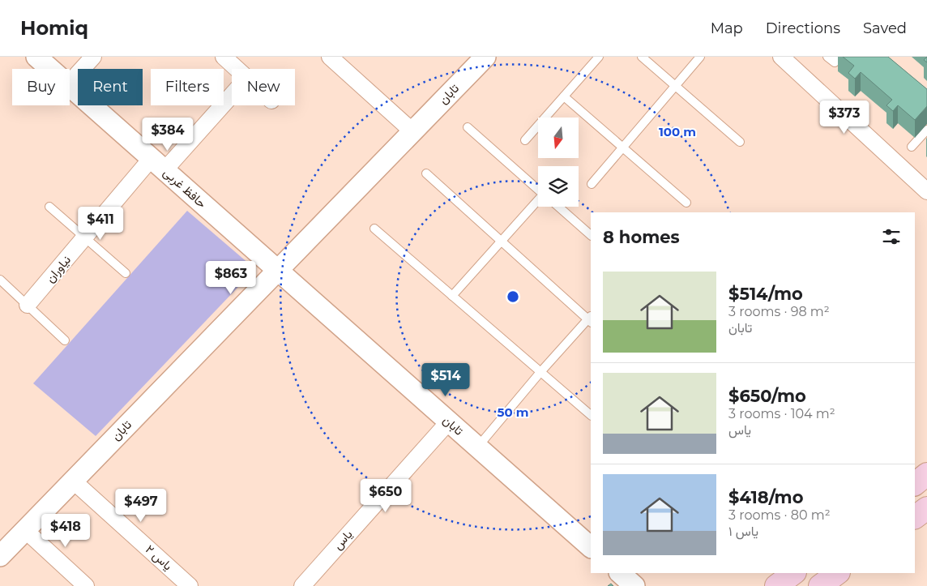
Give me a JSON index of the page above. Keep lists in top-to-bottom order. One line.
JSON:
{"streets":{"street":["تابان","حافظ غربی","نیاوران","یاس","یاس ۲"]},"crossings":[["تابان","حافظ غربی"],["تابان","یاس"],["تابان","یاس ۲"],["حافظ غربی","نیاوران"]],"north":"bottom","page":{"header":"Homiq","nav":["Map","Directions","Saved"],"chip":["Buy","Rent","Filters","New"],"price":["$373","$384","$411","$863","$514","$650","$497","$418"],"heading":"8 homes","list":[{"name":"$514/mo","note":"3 rooms · 98 m² · تابان"},{"name":"$650/mo","note":"3 rooms · 104 m² · یاس"},{"name":"$418/mo","note":"3 rooms · 80 m² · یاس ۱"}]},"rings":["100 m","50 m"]}
